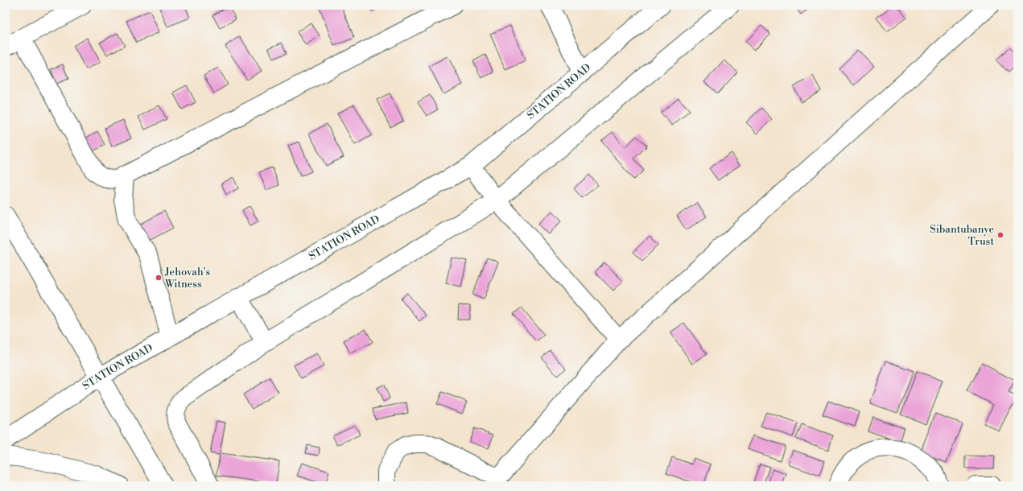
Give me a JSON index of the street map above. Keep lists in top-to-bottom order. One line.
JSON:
{"streets":{"street":["STATION ROAD"]},"places":["Sibantubanye Trust","Jehovah's Witness"]}
